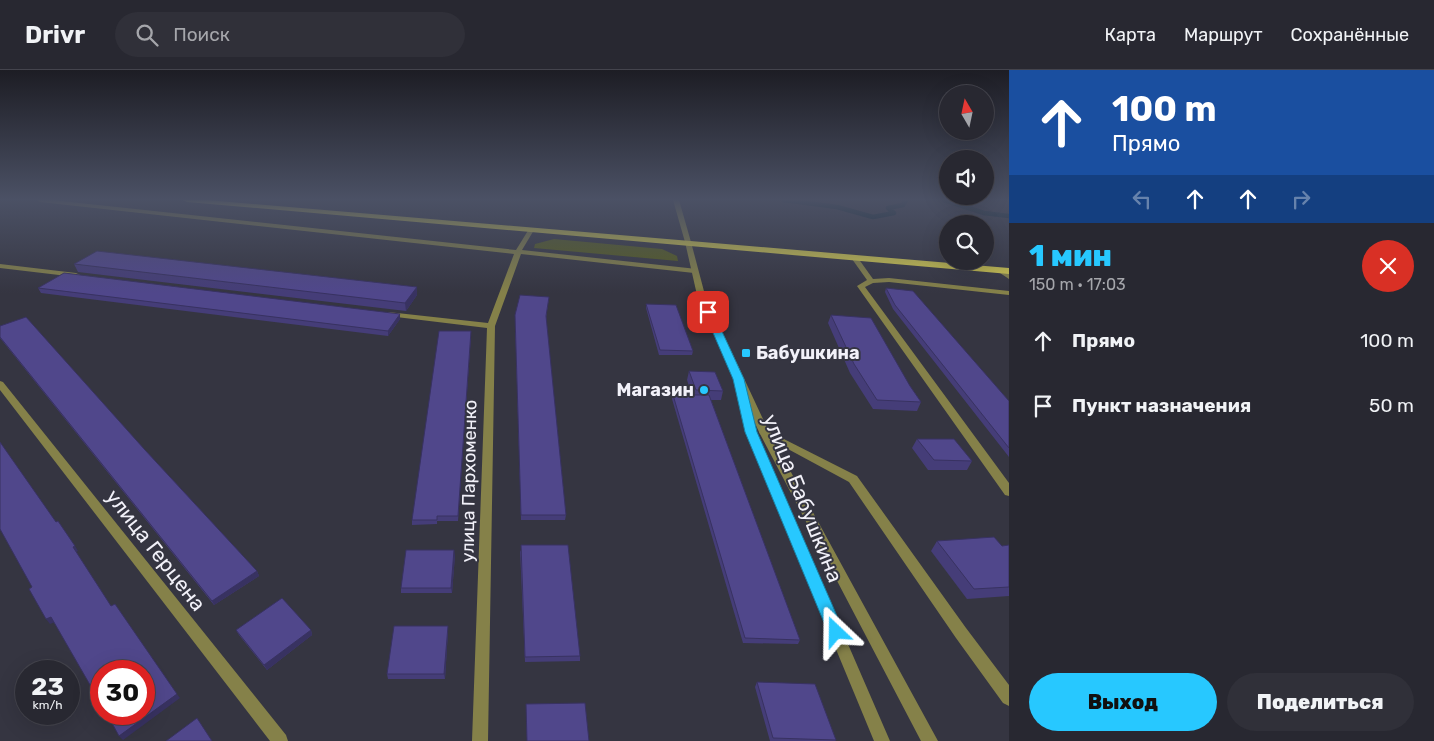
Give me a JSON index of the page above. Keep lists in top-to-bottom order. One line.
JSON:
{"streets":{"street":["улица Пархоменко","улица Бабушкина","улица Герцена"]},"places":{"transit":["Бабушкина"],"other":["Магазин"]},"north":"top","page":{"header":"Drivr","search":"Поиск","nav":["Карта","Маршрут","Сохранённые"],"turn":["100 m","Прямо"],"heading":["1 мин","150 m · 17:03"],"list":[{"name":"Прямо","value":"100 m"},{"name":"Пункт назначения","value":"50 m"}],"speed":"23 km/h","limit":"30","buttons":["Выход","Поделиться"]}}
